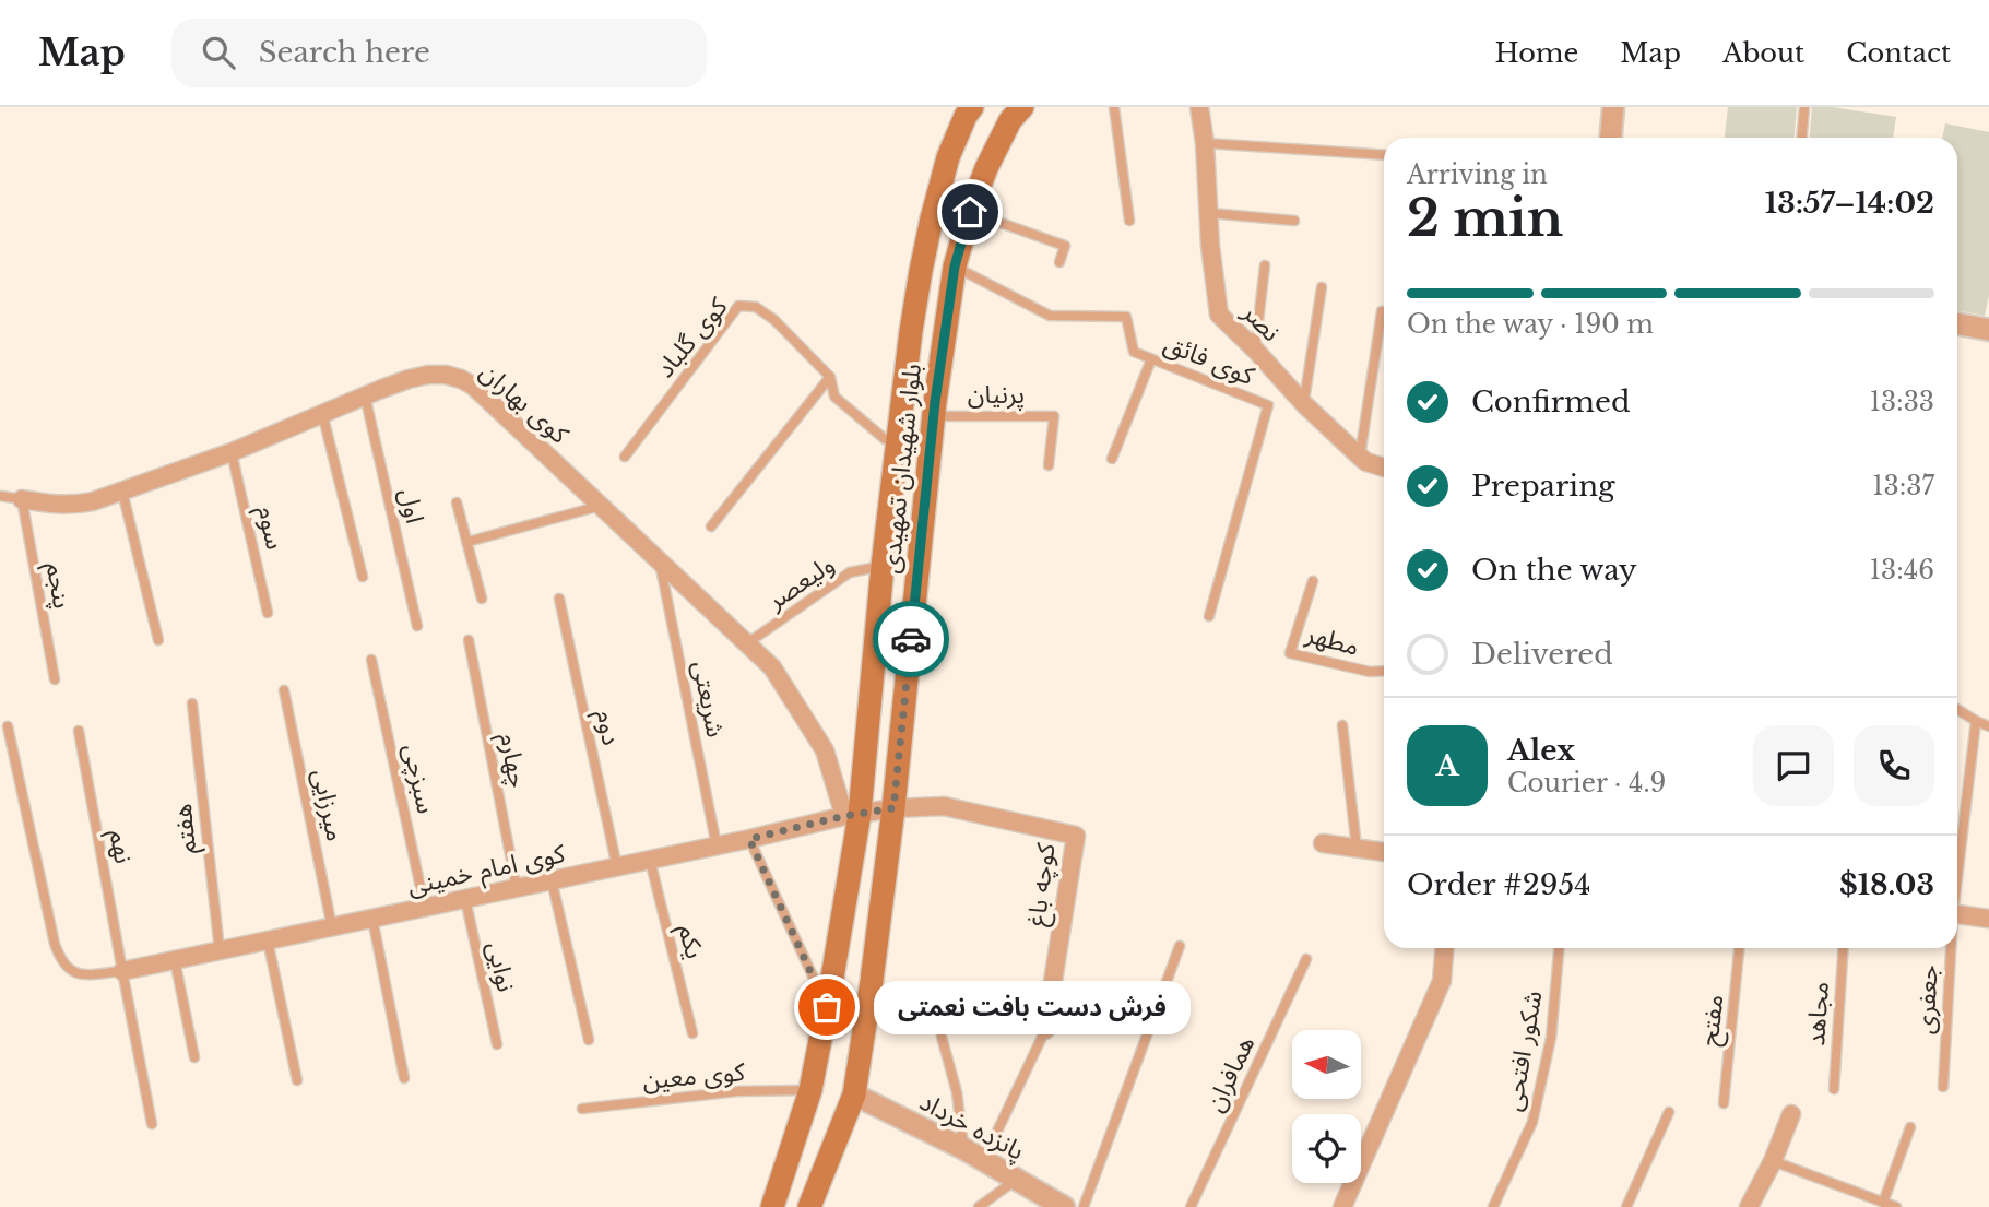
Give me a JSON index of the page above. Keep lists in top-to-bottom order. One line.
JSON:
{"streets":{"main road":["بلوار شهیدان تمهیدی"],"street":["نصر","کوی بهاران","کوی امام خمینی","کوچه باغ","پانزده خرداد"],"lane":["کوی گلباد","کوی فائق","پرنیان","اول","سوم","ولیعصر","پنجم","مطهر","شریعتی","دوم","چهارم","سبزچی","میرزایی","هفتم","نهم","یکم","نوایی","جعفری","مجاهد","مفتح","شکور افتحی","همافران","کوی معین"]},"crossings":[["کوی گلباد","بلوار شهیدان تمهیدی"],["کوی فائق","بلوار شهیدان تمهیدی"],["پرنیان","بلوار شهیدان تمهیدی"],["کوی بهاران","بلوار شهیدان تمهیدی"],["کوی بهاران","اول"],["کوی بهاران","سوم"],["کوی بهاران","ولیعصر"],["کوی بهاران","پنجم"],["کوی بهاران","شریعتی"],["کوی بهاران","کوی امام خمینی"],["بلوار شهیدان تمهیدی","ولیعصر"],["بلوار شهیدان تمهیدی","کوی امام خمینی"],["بلوار شهیدان تمهیدی","کوچه باغ"],["بلوار شهیدان تمهیدی","کوی معین"],["بلوار شهیدان تمهیدی","پانزده خرداد"],["شریعتی","کوی امام خمینی"],["دوم","کوی امام خمینی"],["چهارم","کوی امام خمینی"],["سبزچی","کوی امام خمینی"],["میرزایی","کوی امام خمینی"],["هفتم","کوی امام خمینی"],["نهم","کوی امام خمینی"],["کوی امام خمینی","کوچه باغ"],["کوی امام خمینی","یکم"],["کوی امام خمینی","نوایی"]],"places":["فرش دست بافت نعمتی"],"north":"left","page":{"header":"Map","search":"Search here","nav":["Home","Map","About","Contact"],"heading":["2 min","Arriving in","13:57–14:02"],"panel":["Alex","Courier · 4.9","Order #2954","$18.03"],"bar":"On the way · 190 m","list":[["Confirmed","13:33"],["Preparing","13:37"],["On the way","13:46"],"Delivered"],"round":"A","bubble":"فرش دست بافت نعمتی"}}
